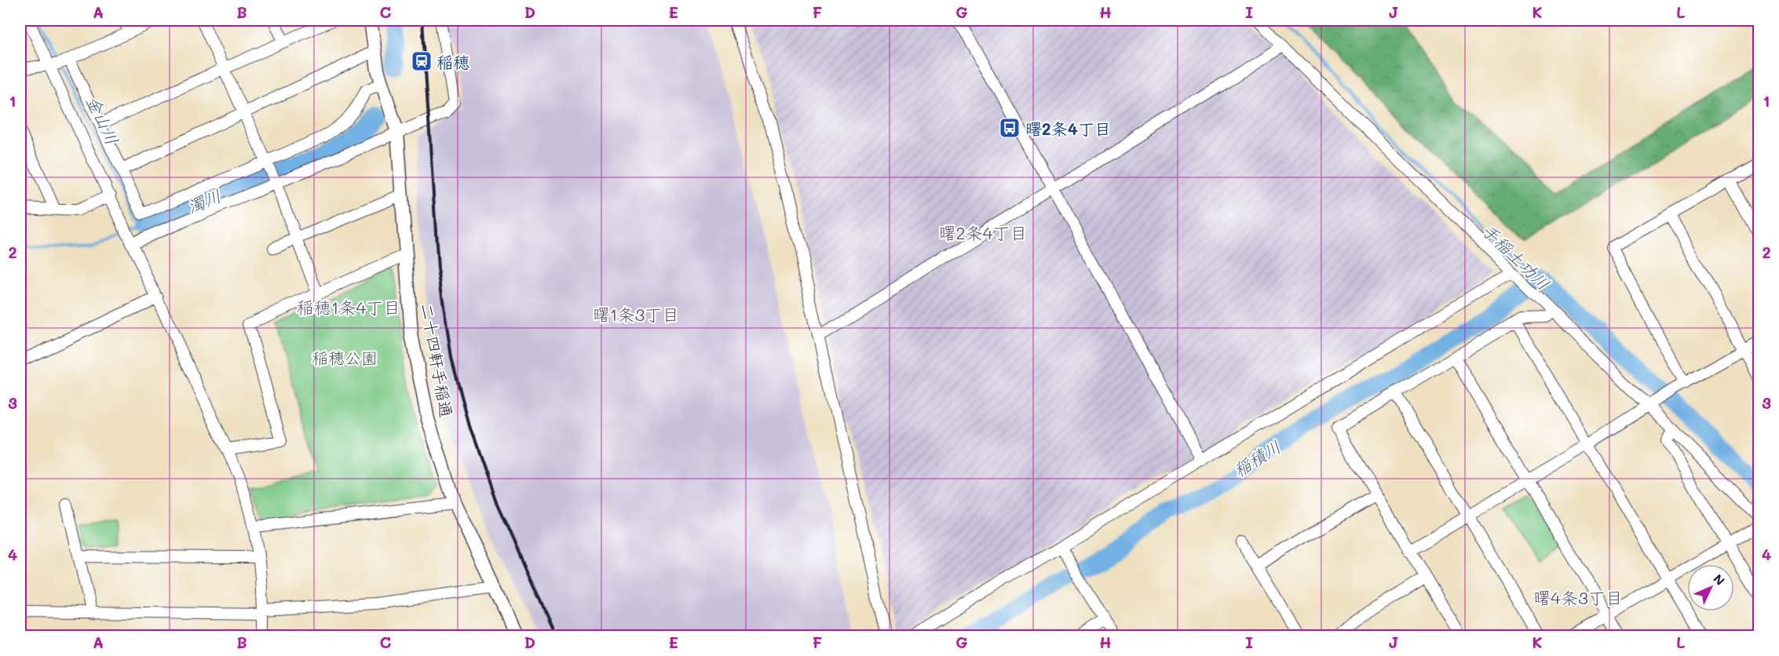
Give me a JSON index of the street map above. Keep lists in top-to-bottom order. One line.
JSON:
{"streets":{"street":["二十四軒手稲通"]},"districts":["曙2条4丁目","稲穂1条4丁目","曙1条3丁目","曙4条3丁目"],"water":["金山川","濁川","手稲土功川","稲積川"],"parks":["稲穂公園"],"places":{"station":["稲穂"],"bus stop":["曙2条4丁目"]},"north":"top right","grid":{"columns":["A","B","C","D","E","F","G","H","I","J","K","L"],"rows":["1","2","3","4"]}}
